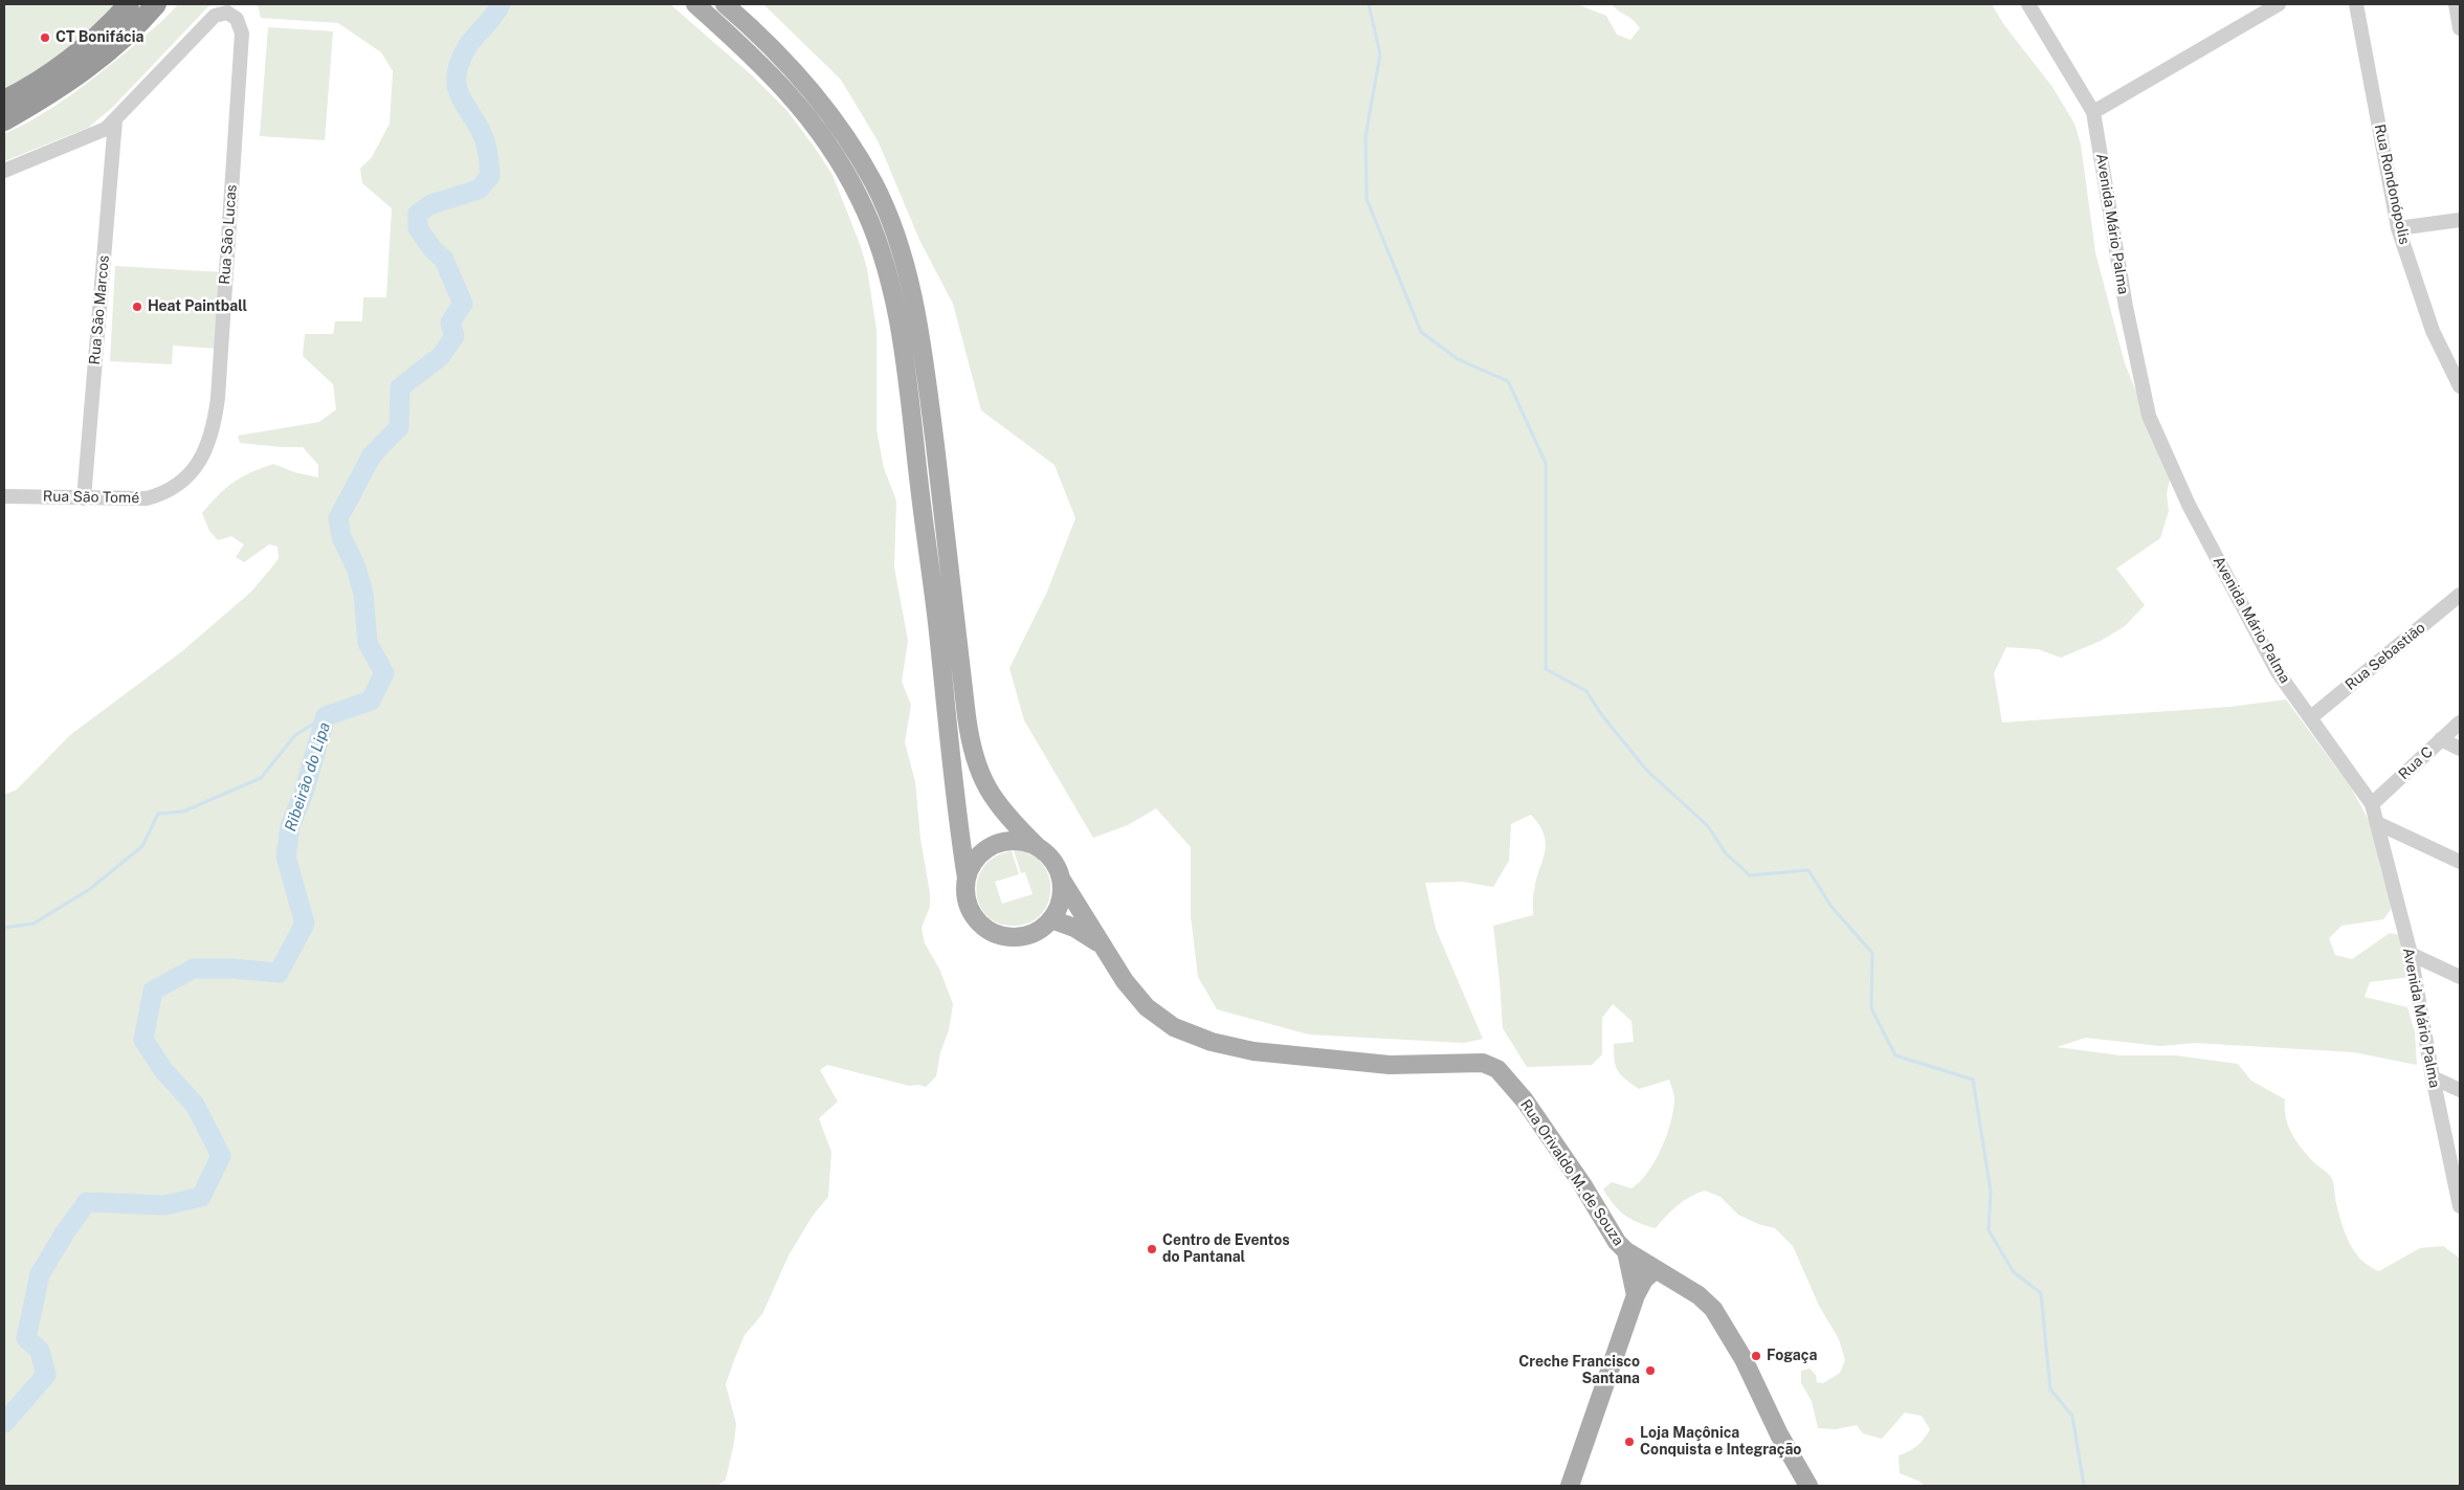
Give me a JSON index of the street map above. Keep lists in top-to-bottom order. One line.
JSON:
{"streets":{"main road":["Rua Orivaldo M. de Souza"],"street":["Rua Rondonópolis","Avenida Mário Palma","Rua São Lucas","Rua São Marcos","Rua São Tomé","Rua Sebastião","Rua C"]},"crossings":[["Avenida Mário Palma","Rua Sebastião"],["Avenida Mário Palma","Rua C"],["Rua São Lucas","Rua São Marcos"],["Rua São Lucas","Rua São Tomé"],["Rua São Marcos","Rua São Tomé"]],"water":["Ribeirão do Lipa"],"places":["CT Bonifácia","Heat Paintball","Centro de Eventos do Pantanal","Fogaça","Creche Francisco Santana","Loja Maçônica Conquista e Integração"]}
